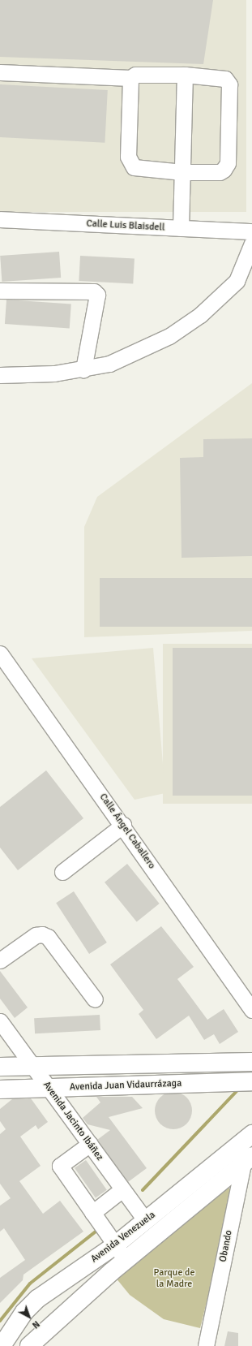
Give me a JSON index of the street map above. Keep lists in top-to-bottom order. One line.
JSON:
{"streets":{"main road":["Avenida Juan Vidaurrázaga","Avenida Venezuela"],"street":["Calle Luis Blaisdell","Calle Ángel Caballero","Avenida Jacinto Ibáñez","Obando"]},"crossings":[["Avenida Juan Vidaurrázaga","Avenida Jacinto Ibáñez"],["Avenida Jacinto Ibáñez","Avenida Venezuela"],["Avenida Venezuela","Obando"]],"parks":["Parque de la Madre"],"north":"bottom right"}
